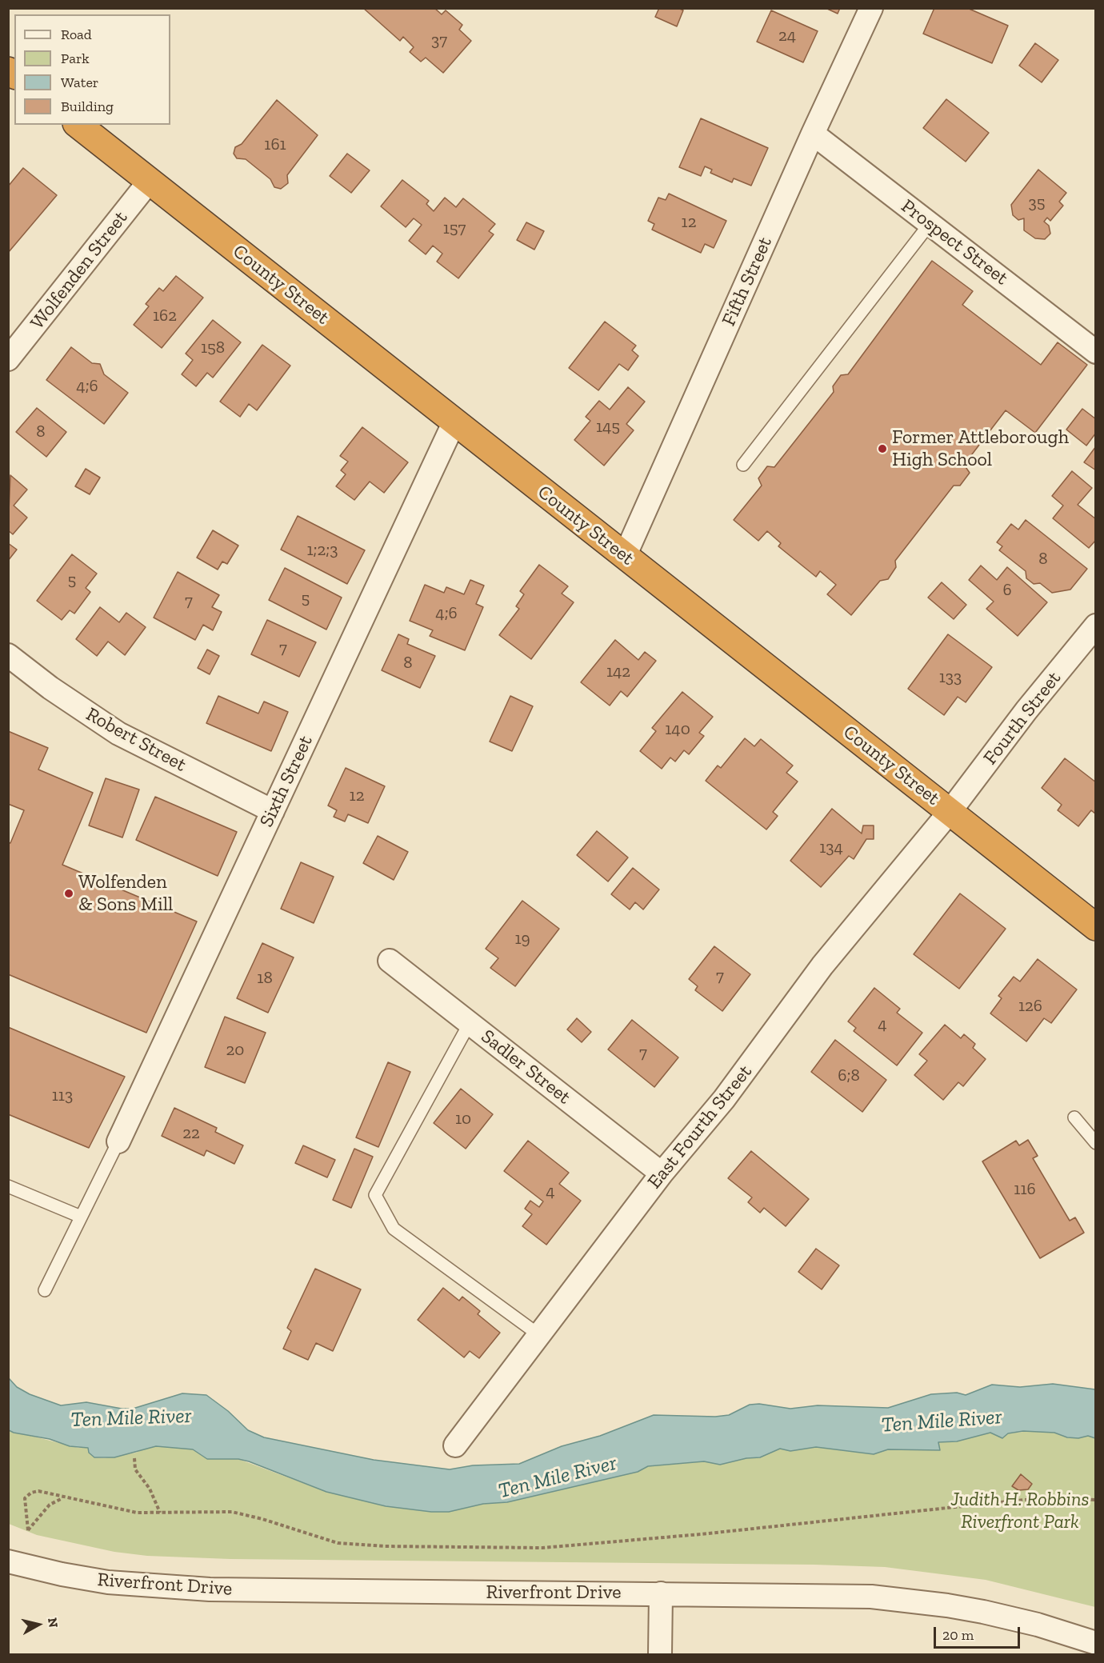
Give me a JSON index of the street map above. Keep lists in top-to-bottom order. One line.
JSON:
{"streets":{"highway":["County Street"],"street":["Prospect Street","Wolfenden Street","Fifth Street","Fourth Street","Robert Street","Sixth Street","Sadler Street","East Fourth Street","Riverfront Drive"]},"crossings":[["Prospect Street","Fifth Street"],["Wolfenden Street","County Street"],["Fifth Street","County Street"],["County Street","Fourth Street"],["County Street","Sixth Street"],["County Street","East Fourth Street"],["Fourth Street","East Fourth Street"],["Robert Street","Sixth Street"],["Sadler Street","East Fourth Street"]],"water":["Ten Mile River"],"parks":["Judith H. Robbins Riverfront Park"],"places":["Former Attleborough High School","Wolfenden & Sons Mill"],"house_numbers":["24","37","161","35","12","157","162","158","4;6","145","8","1;2;3","8","5","6","5","7","4;6","7","8","142","133","140","12","134","19","7","18","126","4","20","7","6;8","113","10","22","116","4"],"legend":["Road","Park","Water","Building"],"scale_bar":"20 m","north":"right"}
